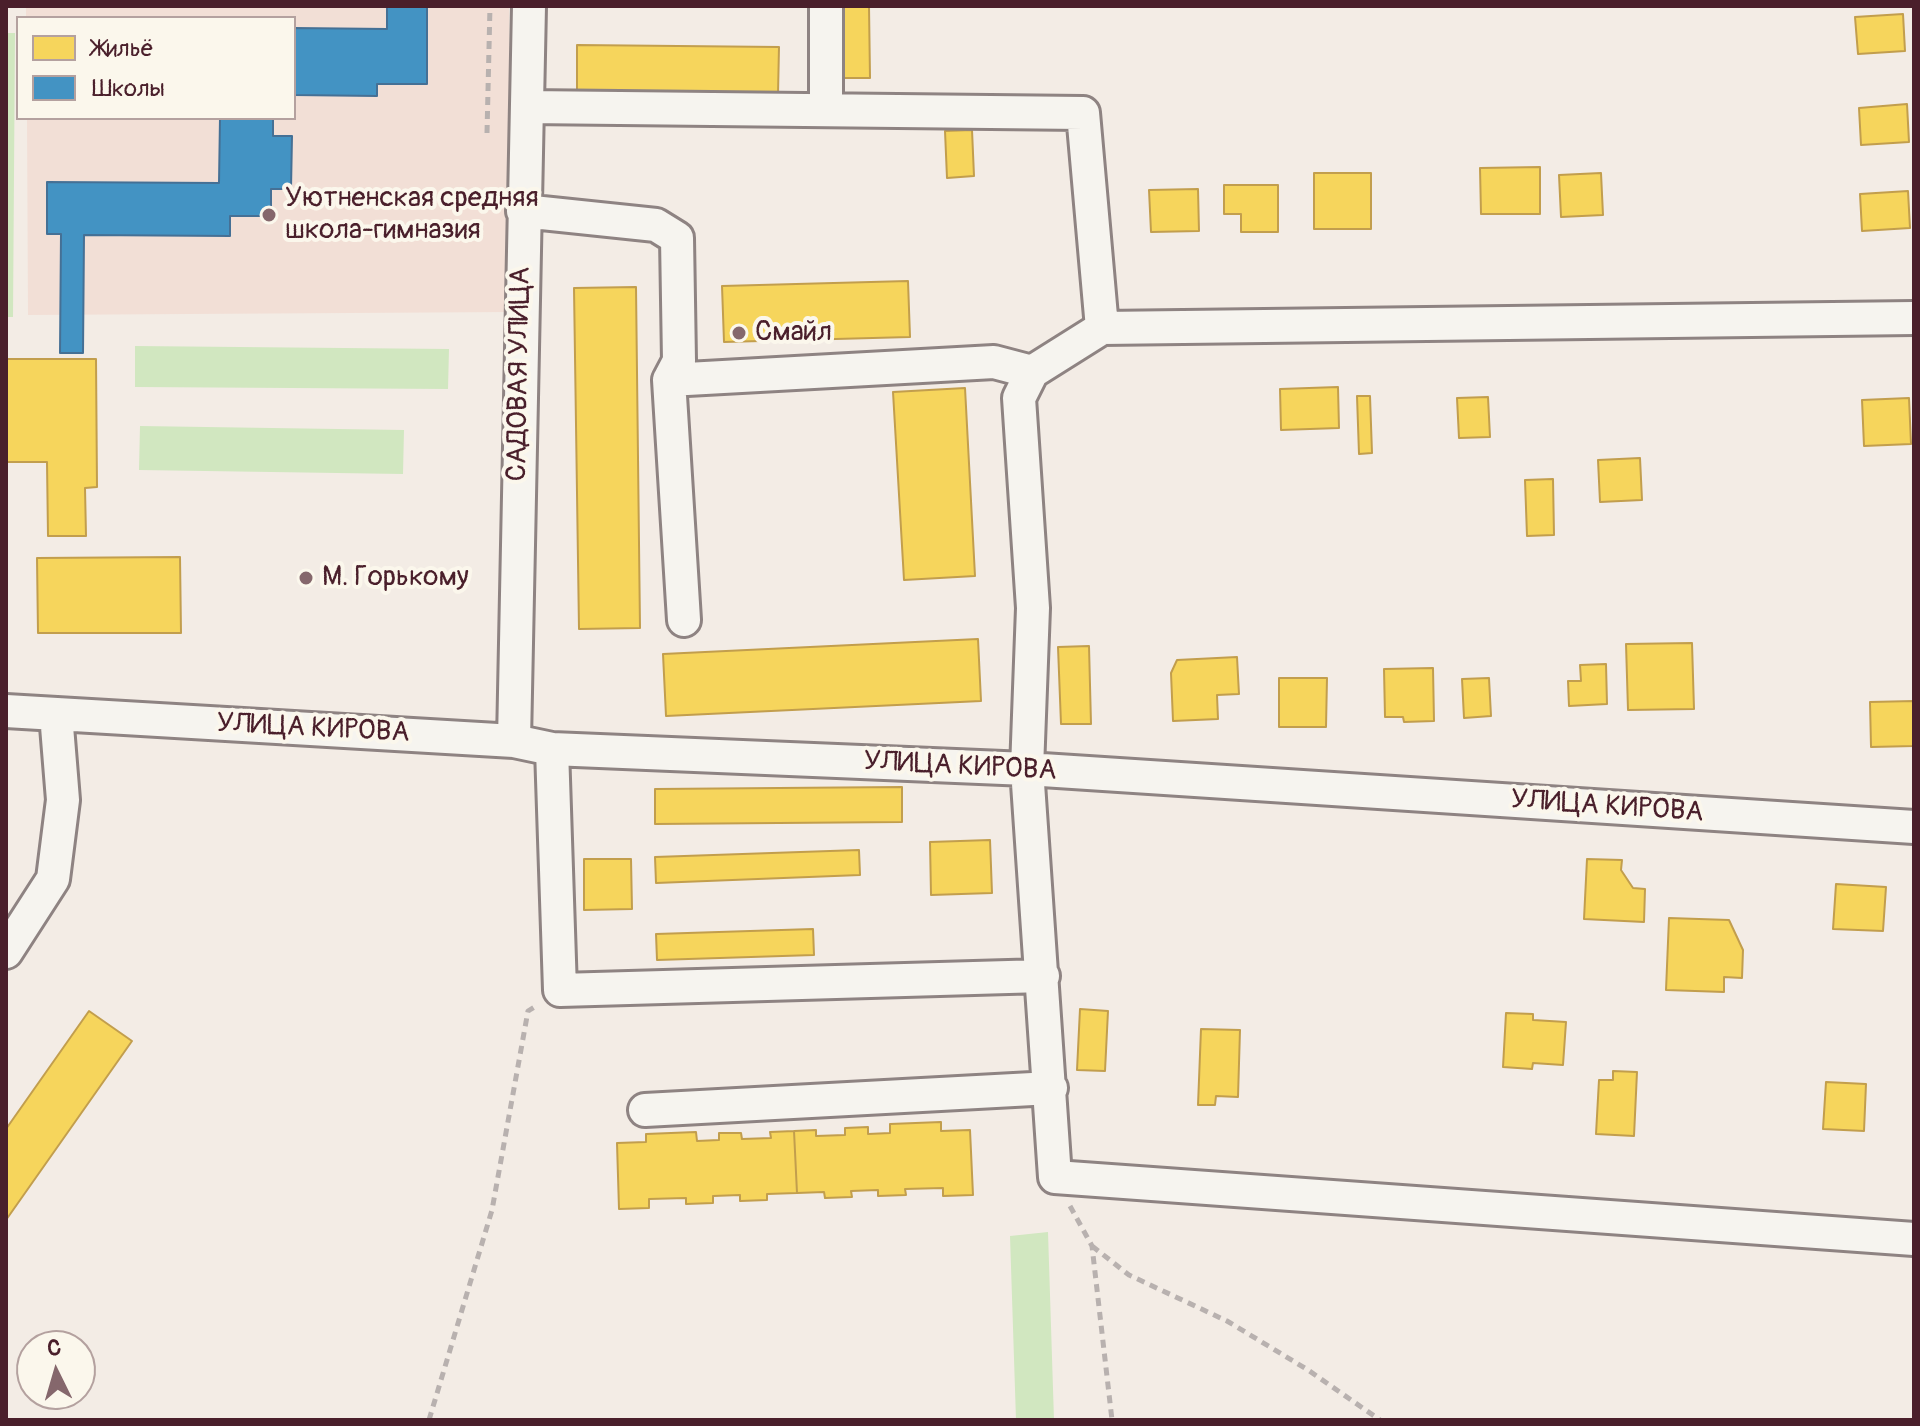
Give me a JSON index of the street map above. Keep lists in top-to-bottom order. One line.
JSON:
{"streets":{"street":["САДОВАЯ УЛИЦА","УЛИЦА КИРОВА"]},"crossings":[["САДОВАЯ УЛИЦА","УЛИЦА КИРОВА"]],"places":["Уютненская средняя школа-гимназия","Смайл","М. Горькому"],"legend":["Жильё","Школы"],"north":"top"}
